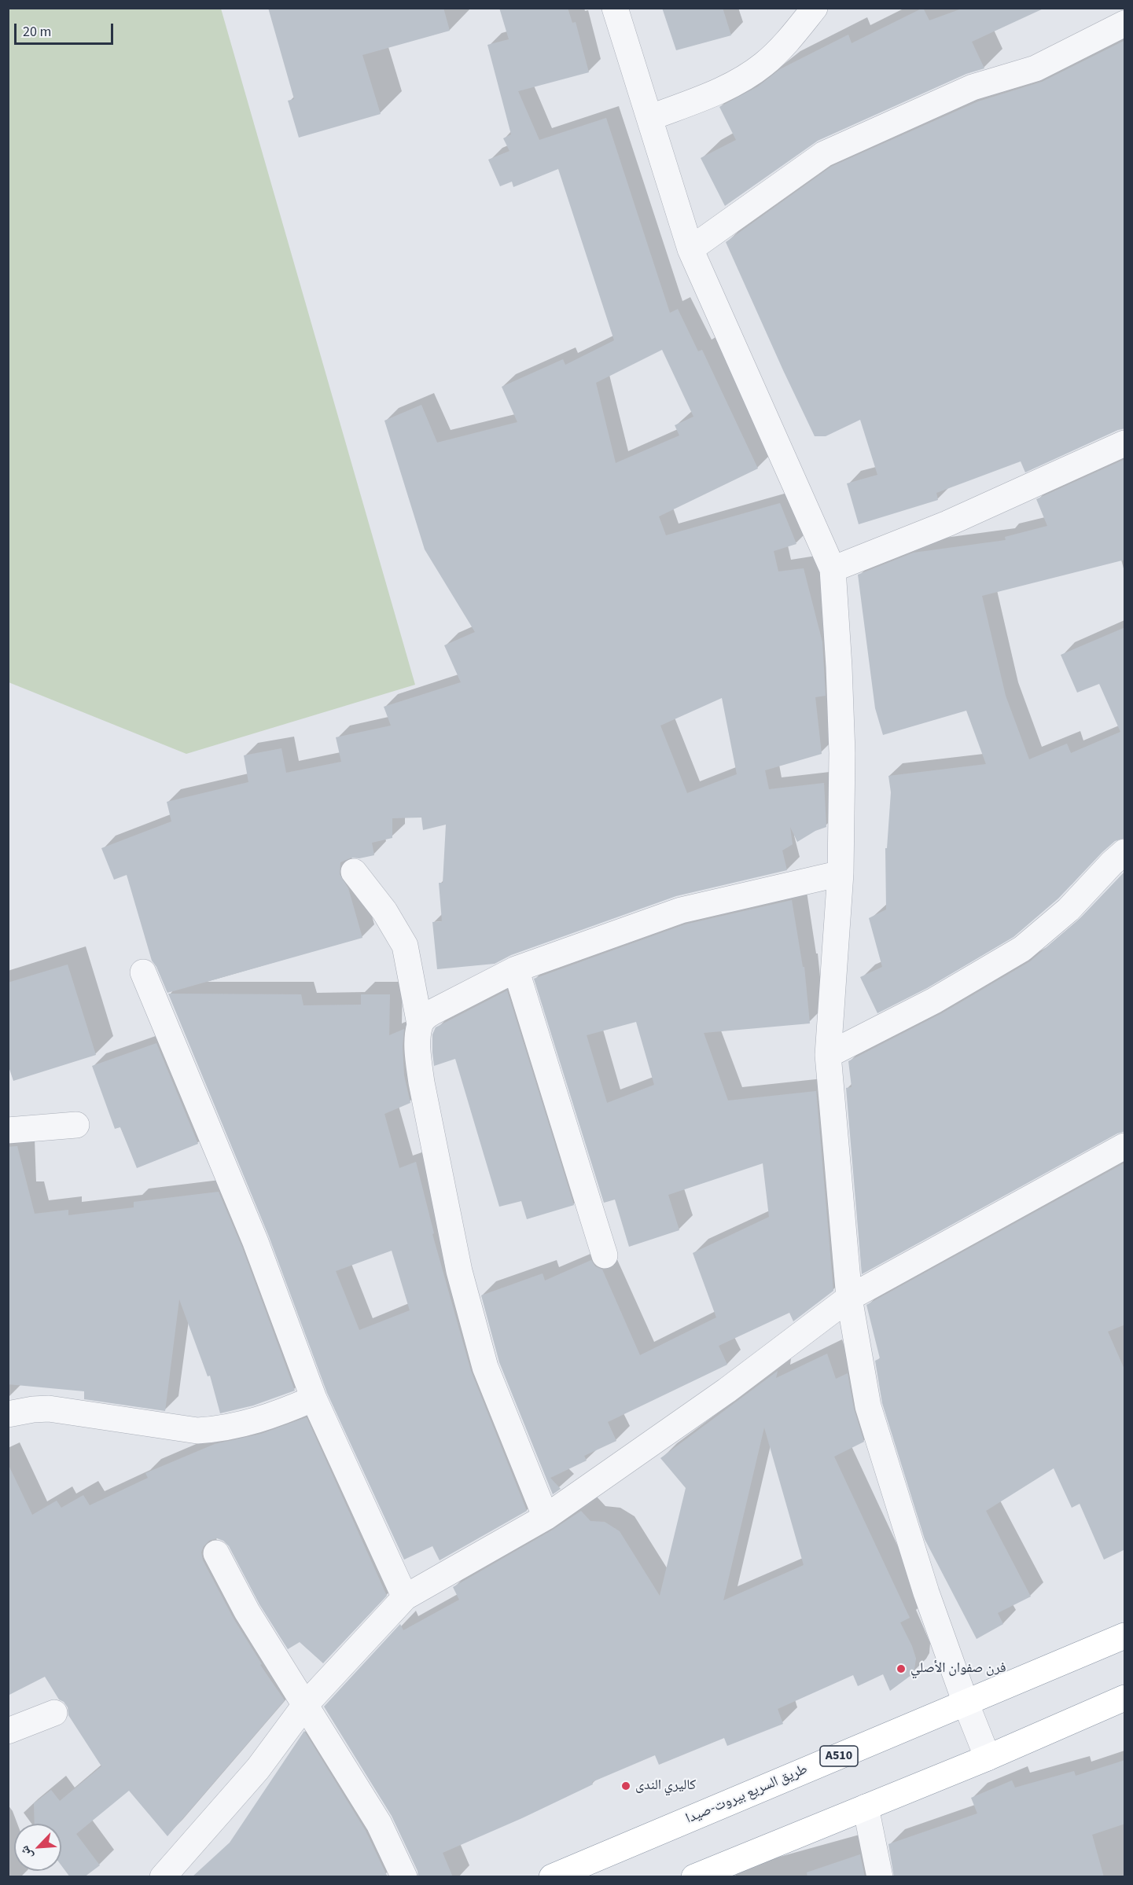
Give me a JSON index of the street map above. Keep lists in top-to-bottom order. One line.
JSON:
{"streets":{"highway":["A510","طريق السريع بيروت-صيدا"]},"places":["فرن صفوان الأصلي","كاليري الندى"],"scale_bar":"20 m","north":"bottom left"}
